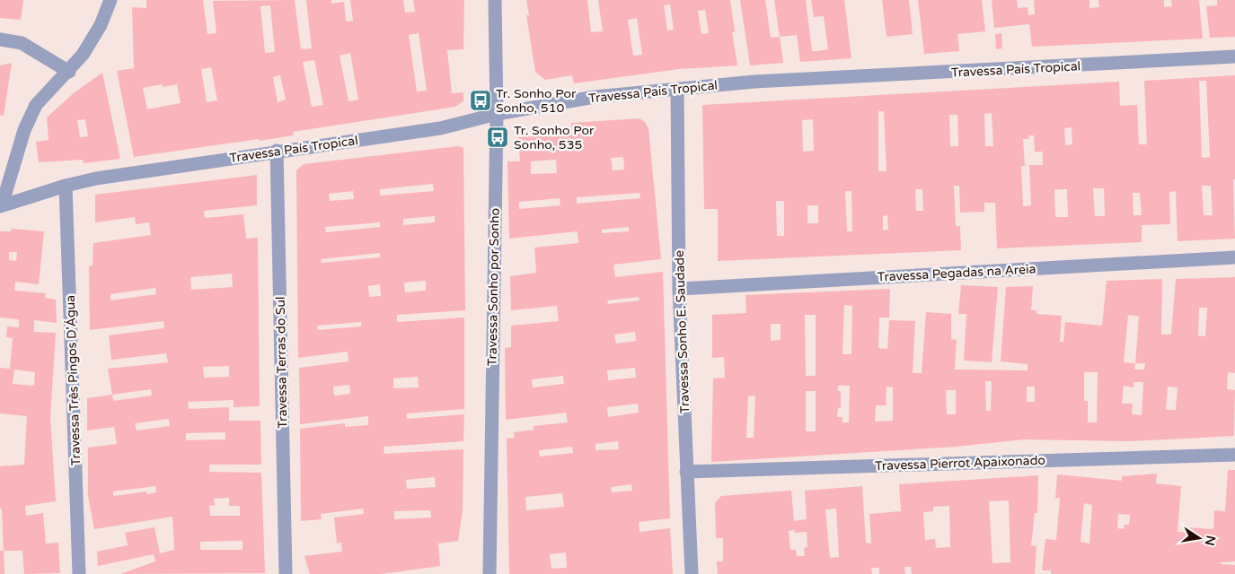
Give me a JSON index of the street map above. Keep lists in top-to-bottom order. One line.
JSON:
{"streets":{"street":["Travessa País Tropical","Travessa Pegadas na Areia","Travessa Sonho por Sonho","Travessa Sonho E. Saudade","Travessa Terras do Sul","Travessa Três Pingos D'Água","Travessa Pierrot Apaixonado"]},"crossings":[["Travessa País Tropical","Travessa Sonho por Sonho"],["Travessa País Tropical","Travessa Sonho E. Saudade"],["Travessa País Tropical","Travessa Terras do Sul"],["Travessa País Tropical","Travessa Três Pingos D'Água"],["Travessa Pegadas na Areia","Travessa Sonho E. Saudade"],["Travessa Sonho E. Saudade","Travessa Pierrot Apaixonado"]],"places":{"bus stop":["Tr. Sonho Por Sonho, 510","Tr. Sonho Por Sonho, 535"]},"north":"right"}
